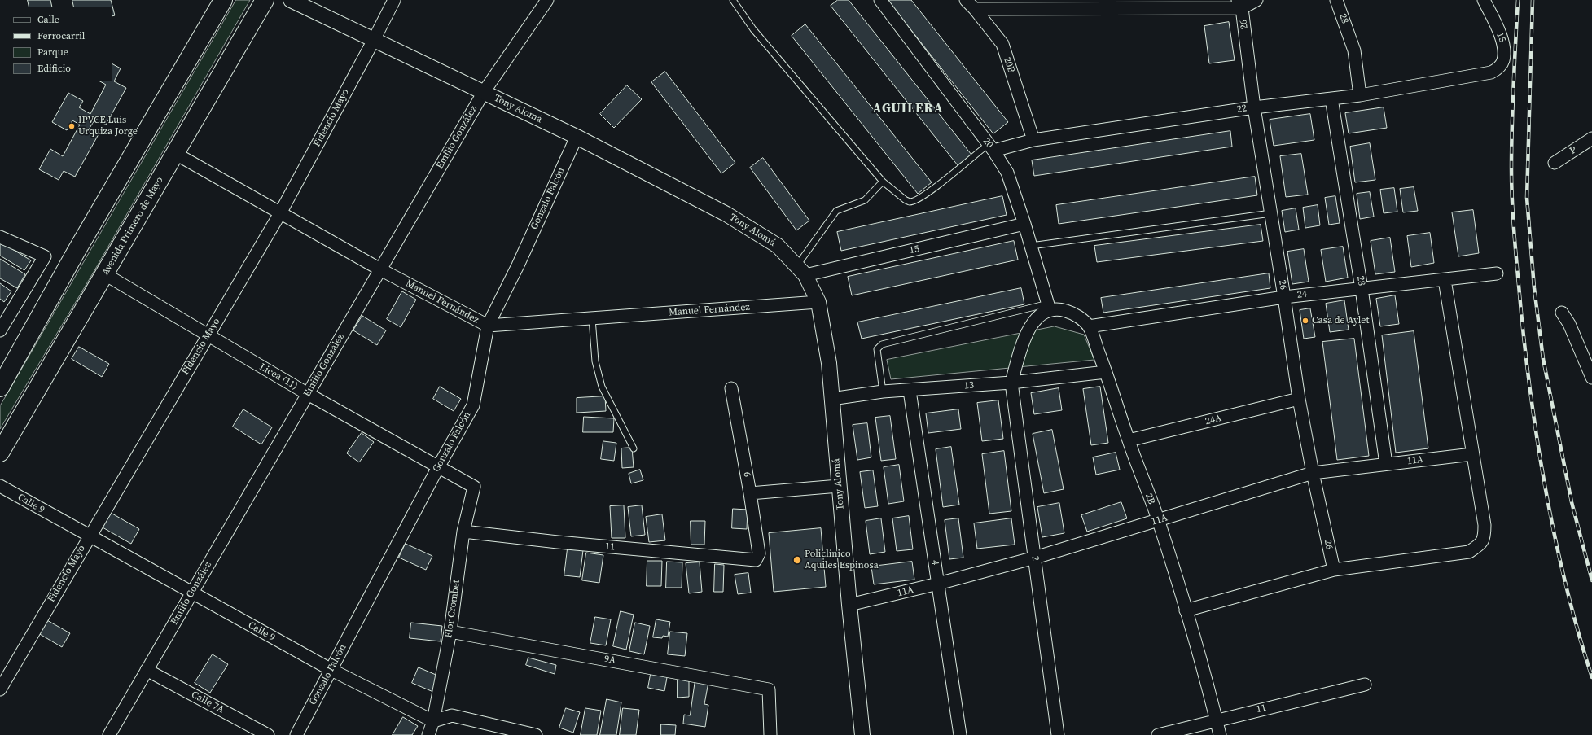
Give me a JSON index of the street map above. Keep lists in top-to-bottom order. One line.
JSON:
{"streets":{"main road":["Avenida Primero de Mayo"],"street":["28","26","15","20B","Tony Alomá","22","Fidencio Mayo","Emilio González","20","P","Gonzalo Falcón","24","Manuel Fernández","Licea (11)","13","24A","11A","6","2B","Calle 9","11","2","4","Flor Crombet","9A","Calle 7A"]},"crossings":[["28","22"],["28","24"],["28","11A"],["26","22"],["26","24"],["26","24A"],["26","11A"],["15","Tony Alomá"],["15","22"],["15","20"],["20B","22"],["Tony Alomá","Fidencio Mayo"],["Tony Alomá","Emilio González"],["Tony Alomá","Gonzalo Falcón"],["Tony Alomá","Manuel Fernández"],["Tony Alomá","13"],["Tony Alomá","11A"],["22","20"],["Fidencio Mayo","Manuel Fernández"],["Fidencio Mayo","Licea (11)"],["Fidencio Mayo","Calle 9"],["Emilio González","Manuel Fernández"],["Emilio González","Licea (11)"],["Emilio González","Calle 9"],["Emilio González","Calle 7A"],["20","2B"],["Gonzalo Falcón","Manuel Fernández"],["Gonzalo Falcón","Licea (11)"],["Gonzalo Falcón","Calle 9"],["Avenida Primero de Mayo","Manuel Fernández"],["Avenida Primero de Mayo","Licea (11)"],["24","2B"],["Licea (11)","Flor Crombet"],["13","2B"],["13","2"],["13","4"],["24A","2B"],["11A","2B"],["11A","2"],["11A","4"],["6","11"],["2B","11"],["Calle 9","Flor Crombet"],["11","Flor Crombet"],["Flor Crombet","9A"]],"districts":["AGUILERA"],"places":["IPVCE Luis Urquiza Jorge","Casa de Aylet","Policlínico Aquiles Espinosa"],"legend":["Calle","Ferrocarril","Parque","Edificio"]}
